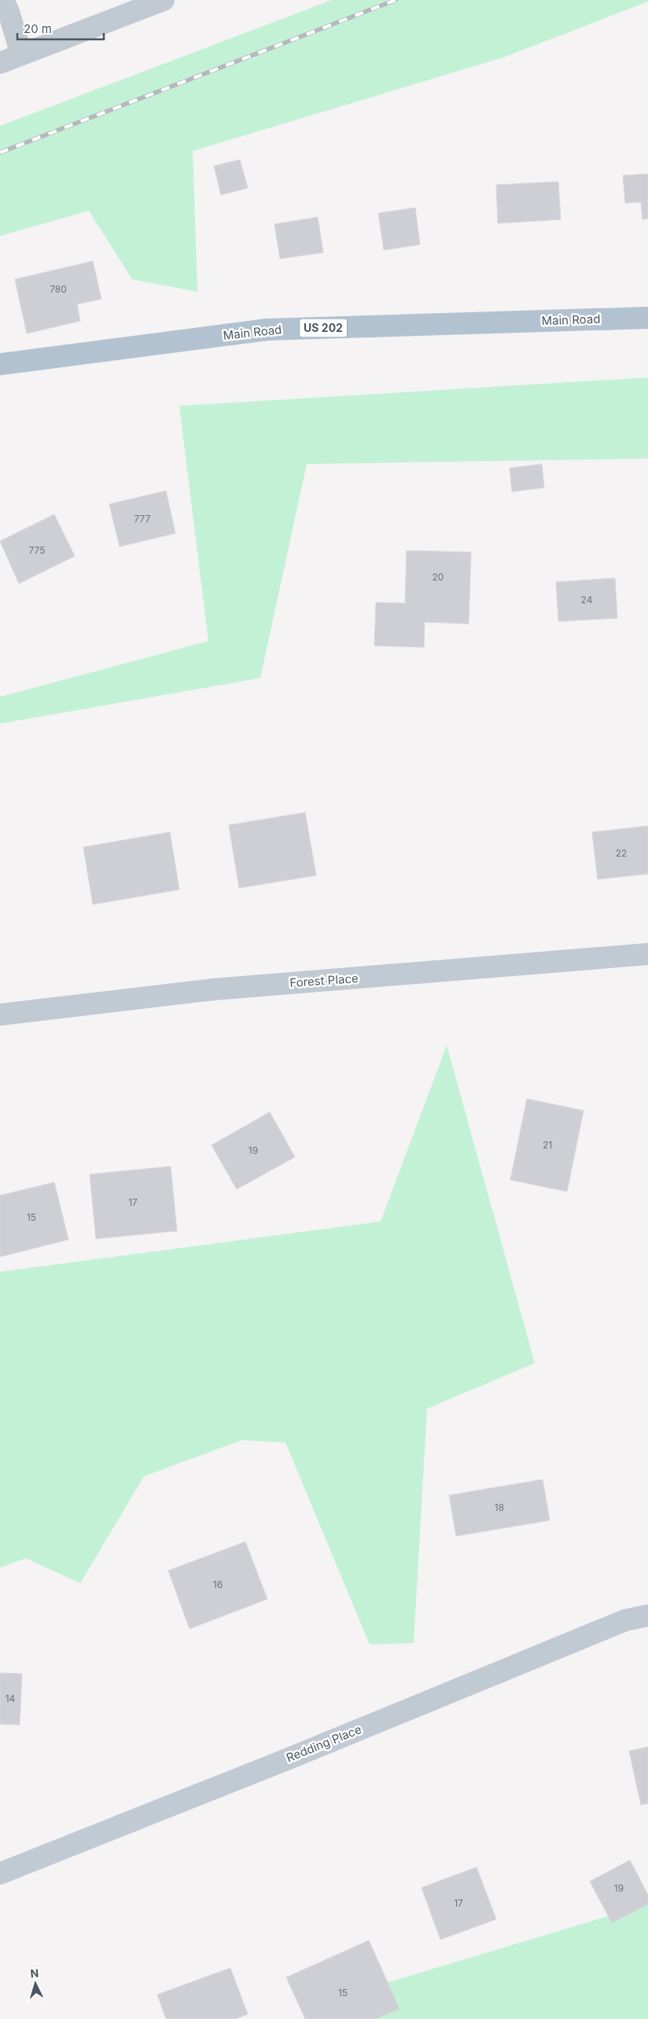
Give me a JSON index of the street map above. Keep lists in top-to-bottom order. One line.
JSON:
{"streets":{"main road":["Main Road","US 202"],"street":["Forest Place","Redding Place"]},"house_numbers":["780","777","775","20","24","22","21","19","17","15","18","16","14","19","17","15"],"scale_bar":"20 m","north":"top"}
